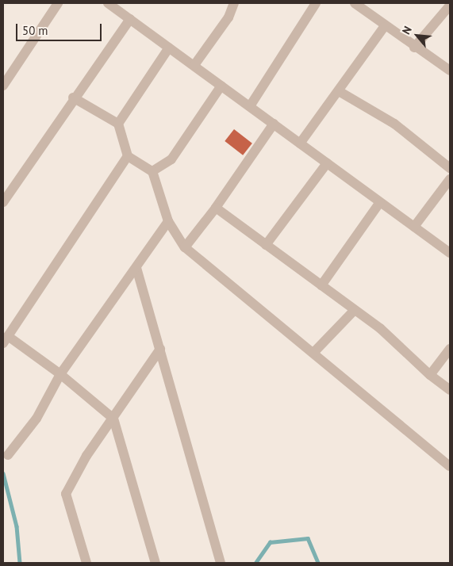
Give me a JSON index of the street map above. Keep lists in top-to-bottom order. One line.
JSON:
{"scale_bar":"50 m","north":"top left"}
